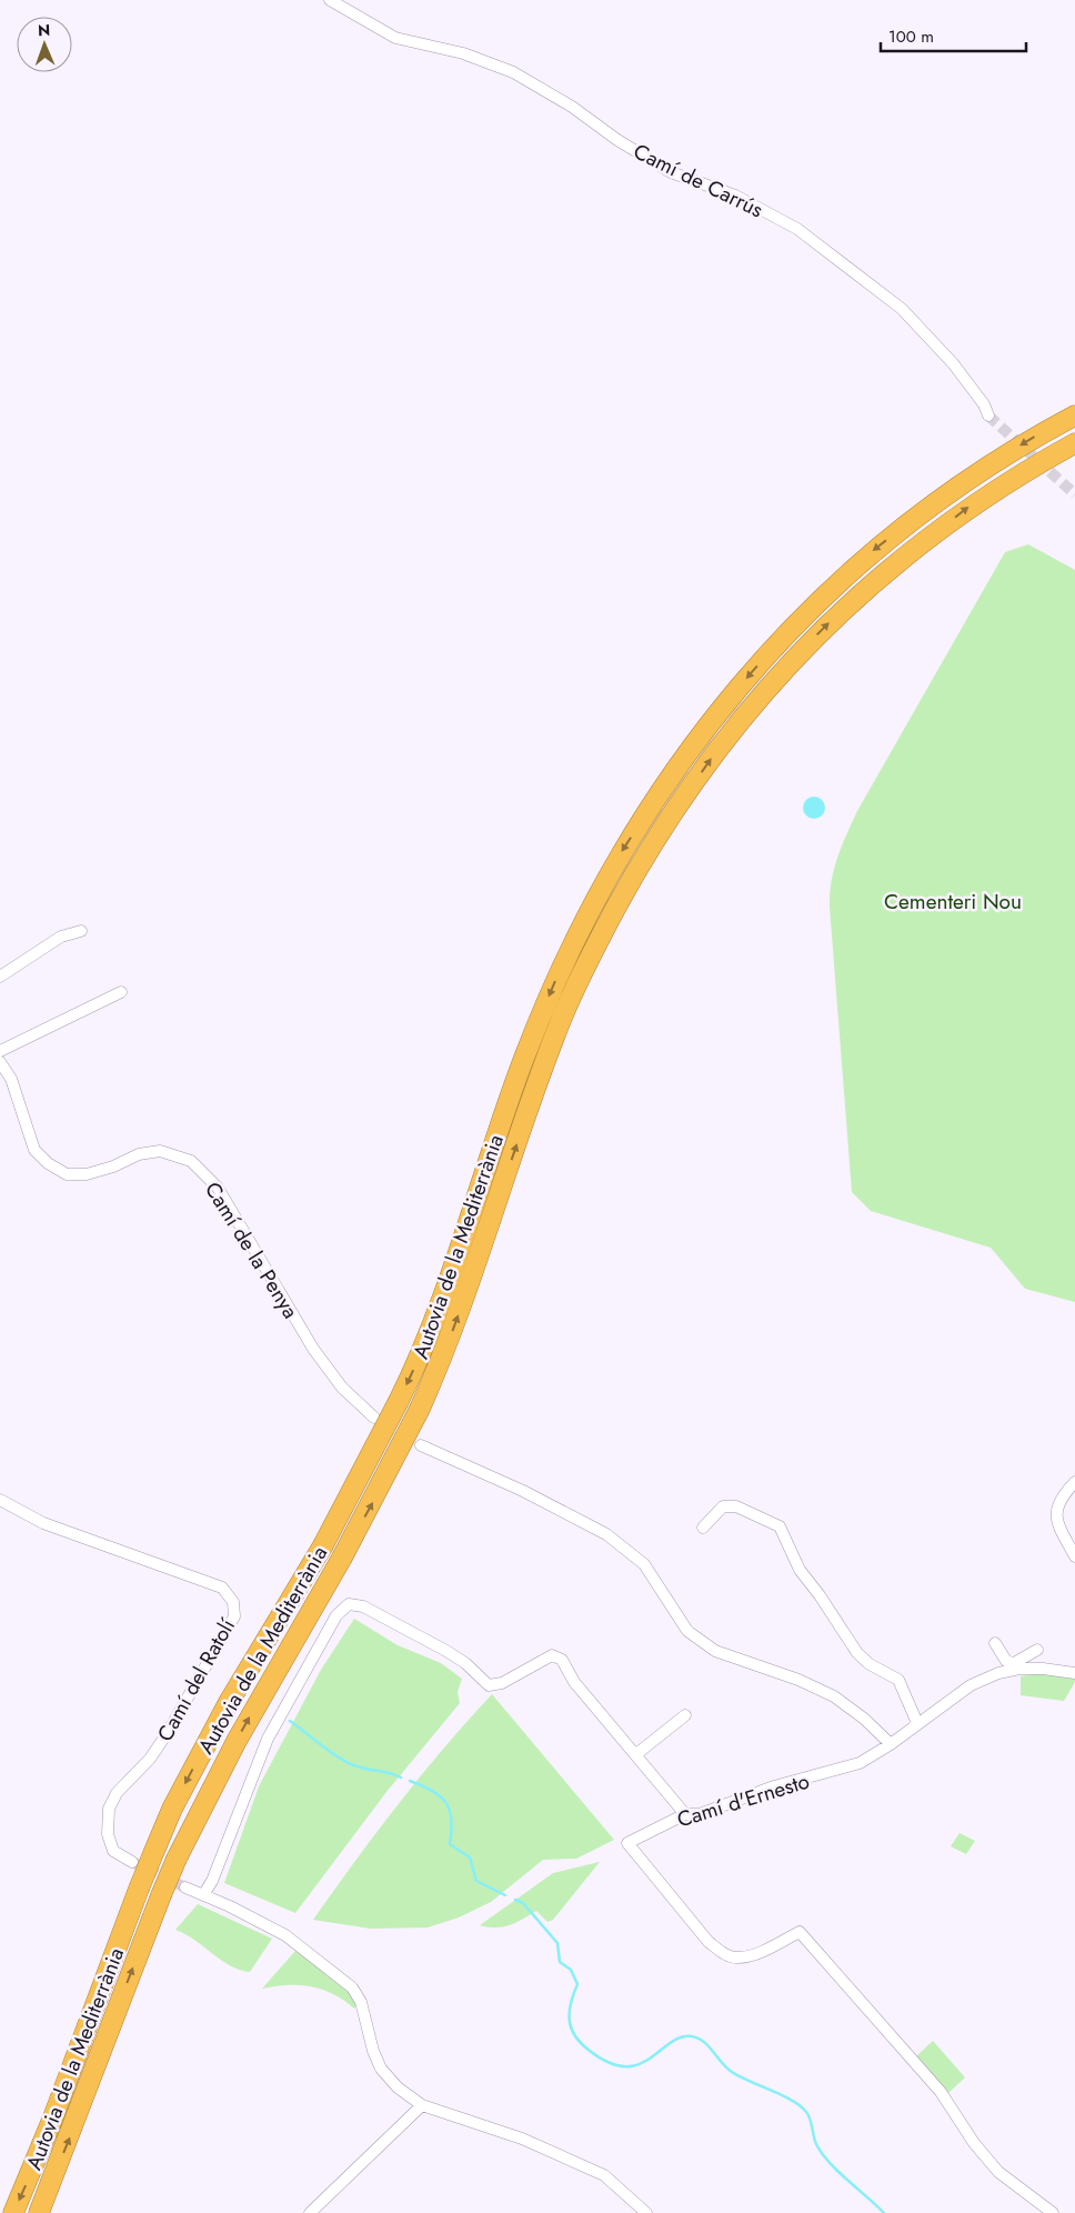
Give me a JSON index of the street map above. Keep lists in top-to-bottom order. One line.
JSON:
{"streets":{"highway":["Autovia de la Mediterrània"],"street":["Camí de Carrús","Camí de la Penya","Camí del Ratolí","Camí d'Ernesto"]},"parks":["Cementeri Nou"],"scale_bar":"100 m","north":"top"}
